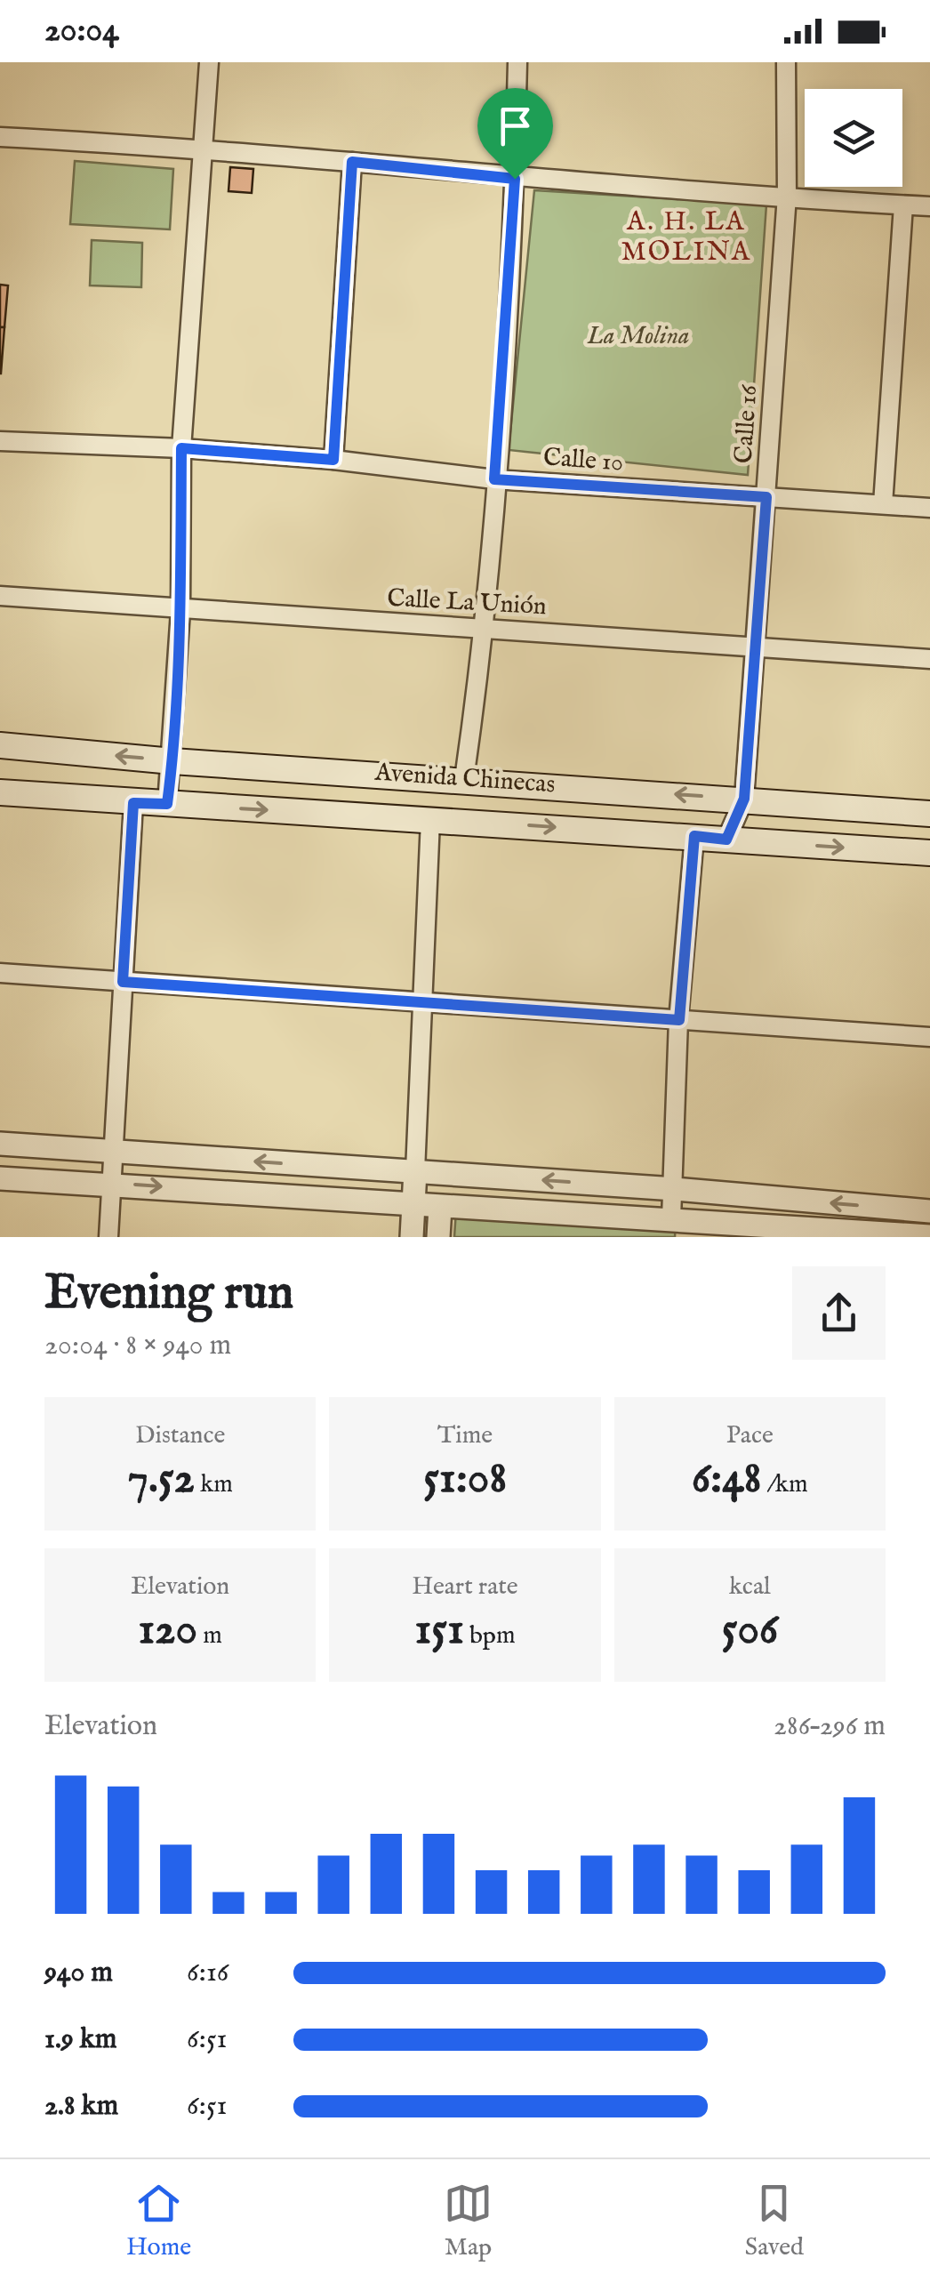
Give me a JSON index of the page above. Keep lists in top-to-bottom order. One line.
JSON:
{"streets":{"main road":["Avenida Chinecas"],"street":["Calle 16","Calle 10","Calle La Unión"]},"crossings":[["Calle 16","Calle 10"],["Calle 16","Calle La Unión"],["Calle 16","Avenida Chinecas"]],"districts":["A. H. LA MOLINA"],"parks":["La Molina"],"page":{"status":"20:04","heading":["Evening run","20:04 · 8 × 940 m"],"stats":[["Distance","7.52 km"],["Time","51:08"],["Pace","6:48 /km"],["Elevation","120 m"],["Heart rate","151 bpm"],["kcal","506"]],"chart":["Elevation","286–296 m"],"list":[{"name":"940 m","note":"6:16"},{"name":"1.9 km","note":"6:51"},{"name":"2.8 km","note":"6:51"}],"tabs":["Home","Map","Saved"]}}
